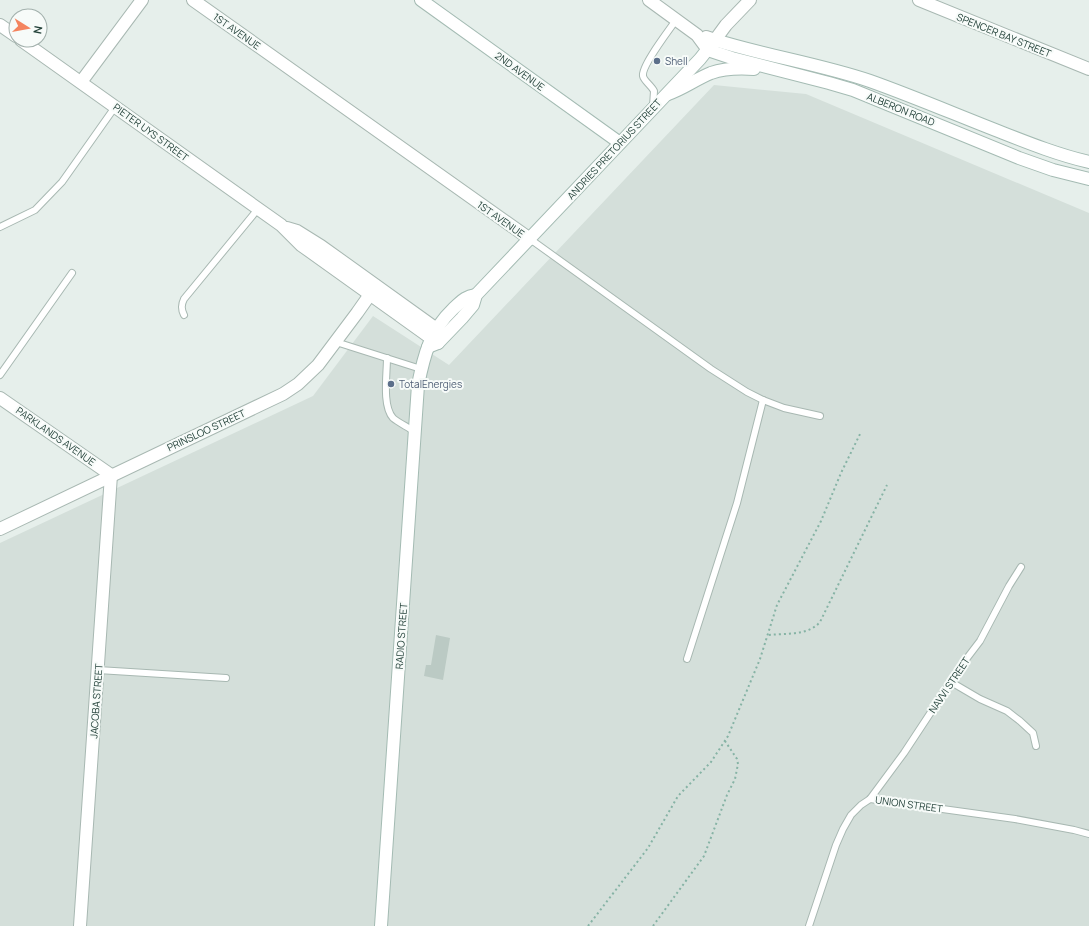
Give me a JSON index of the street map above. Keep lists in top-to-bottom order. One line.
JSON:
{"streets":{"street":["1ST AVENUE","SPENCER BAY STREET","2ND AVENUE","ALBERON ROAD","PIETER UYS STREET","ANDRIES PRETORIUS STREET","PRINSLOO STREET","PARKLANDS AVENUE","RADIO STREET","JACOBA STREET"],"lane":["NAVVI STREET","UNION STREET"]},"crossings":[["1ST AVENUE","ANDRIES PRETORIUS STREET"],["2ND AVENUE","ANDRIES PRETORIUS STREET"],["ALBERON ROAD","ANDRIES PRETORIUS STREET"],["PIETER UYS STREET","ANDRIES PRETORIUS STREET"],["PIETER UYS STREET","PRINSLOO STREET"],["PIETER UYS STREET","RADIO STREET"],["ANDRIES PRETORIUS STREET","RADIO STREET"],["PRINSLOO STREET","PARKLANDS AVENUE"],["PRINSLOO STREET","JACOBA STREET"],["PARKLANDS AVENUE","JACOBA STREET"],["NAVVI STREET","UNION STREET"]],"places":["Shell","TotalEnergies"],"north":"right"}
